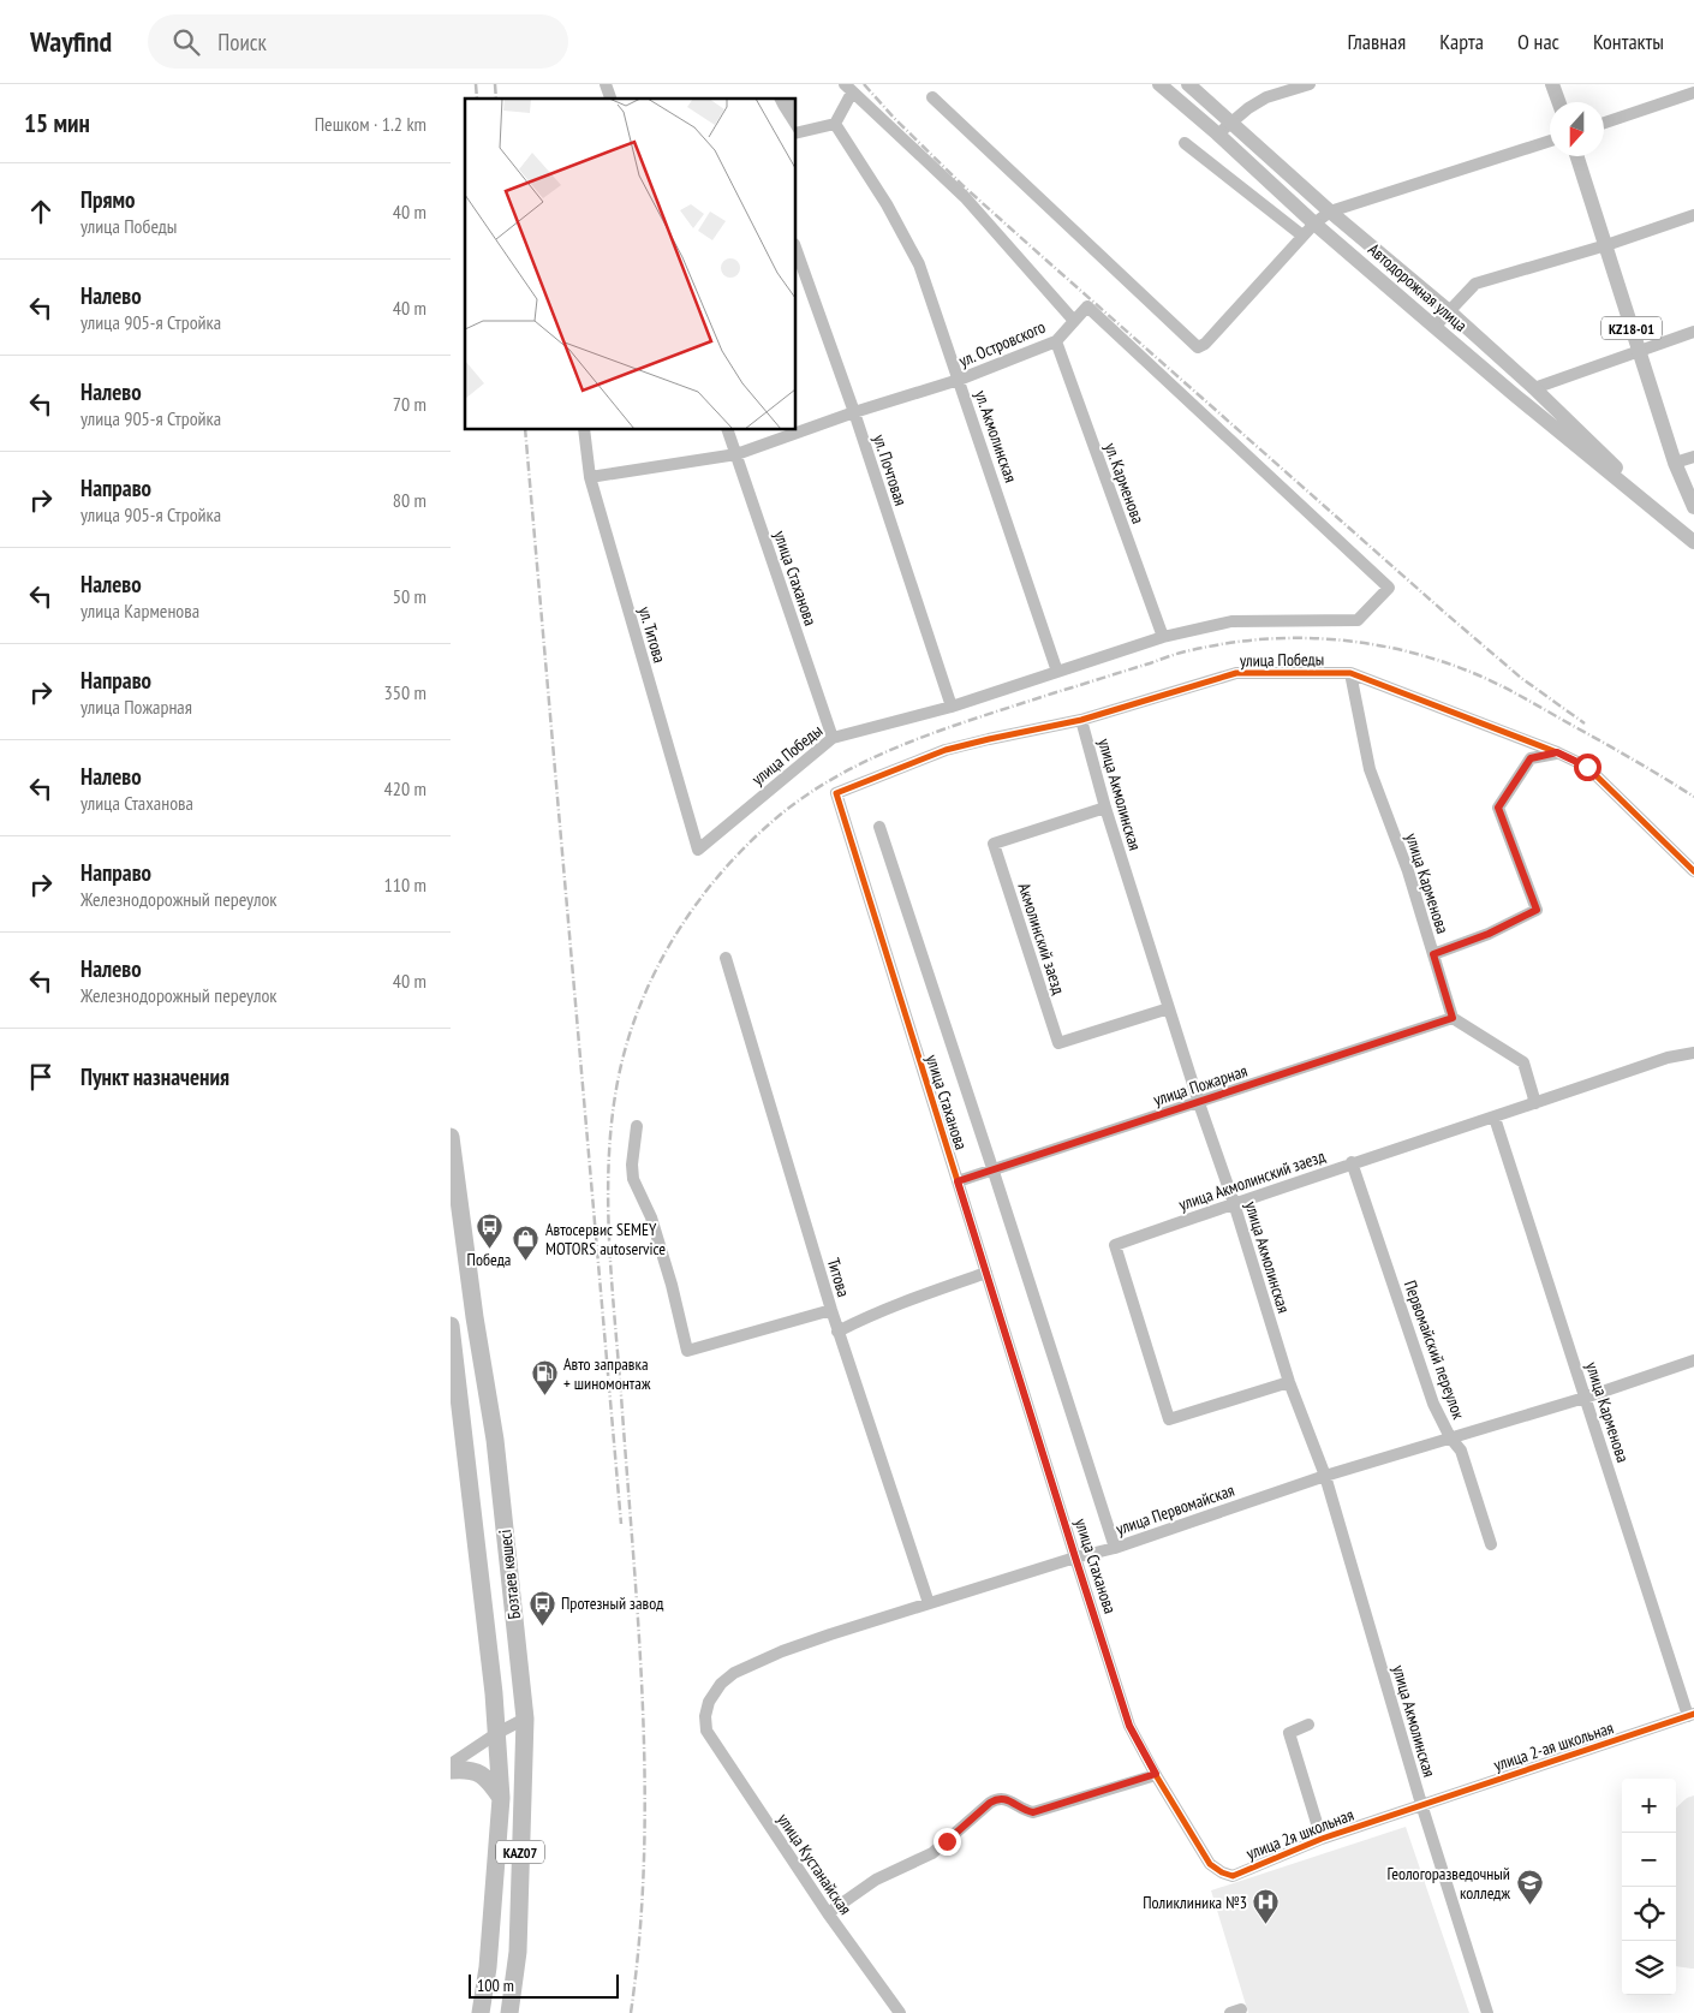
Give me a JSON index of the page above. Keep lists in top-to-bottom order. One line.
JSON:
{"streets":{"highway":["Бозтаев көшесі","KAZ07"],"main road":["Автодорожная улица","KZ18-01"],"street":["ул. Островского","ул. Акмолинская","ул. Почтовая","ул. Карменова","улица Стаханова","ул. Титова","улица Победы","улица Акмолинская","улица Карменова","Акмолинский заезд","улица Пожарная","улица Акмолинский заезд","Титова","Первомайский переулок","улица Первомайская","улица 2-ая школьная","улица 2я школьная","улица Кустанайская"]},"crossings":[["ул. Островского","ул. Акмолинская"],["ул. Островского","ул. Почтовая"],["ул. Островского","ул. Карменова"],["ул. Островского","улица Стаханова"],["ул. Островского","ул. Титова"],["ул. Островского","улица Победы"],["ул. Акмолинская","улица Победы"],["ул. Почтовая","улица Победы"],["ул. Карменова","улица Победы"],["улица Стаханова","улица Победы"],["улица Стаханова","улица Пожарная"],["улица Стаханова","улица Первомайская"],["улица Стаханова","улица 2я школьная"],["ул. Титова","улица Победы"],["улица Победы","улица Акмолинская"],["улица Победы","улица Карменова"],["улица Акмолинская","Акмолинский заезд"],["улица Акмолинская","улица Пожарная"],["улица Акмолинская","улица Акмолинский заезд"],["улица Акмолинская","улица Первомайская"],["улица Акмолинская","улица 2-ая школьная"],["улица Акмолинская","улица 2я школьная"],["улица Карменова","улица Пожарная"],["улица Карменова","улица Акмолинский заезд"],["улица Карменова","улица Первомайская"],["улица Карменова","улица 2-ая школьная"],["улица Акмолинский заезд","Первомайский переулок"],["Титова","улица Первомайская"],["Первомайский переулок","улица Первомайская"],["улица Первомайская","улица Кустанайская"],["улица 2-ая школьная","улица 2я школьная"]],"places":{"bus stop":["Победа","Протезный завод"],"shop":["Автосервис SEMEY MOTORS autoservice"],"fuel station":["Авто заправка + шиномонтаж"],"school or university":["Геологоразведочный колледж"],"hospital":["Поликлиника №3"]},"scale_bar":"100 m","north":"bottom","page":{"header":"Wayfind","search":"Поиск","nav":["Главная","Карта","О нас","Контакты"],"heading":["15 мин","Пешком · 1.2 km"],"list":[["Прямо","улица Победы","40 m"],["Налево","улица 905-я Стройка","40 m"],["Налево","улица 905-я Стройка","70 m"],["Направо","улица 905-я Стройка","80 m"],["Налево","улица Карменова","50 m"],["Направо","улица Пожарная","350 m"],["Налево","улица Стаханова","420 m"],["Направо","Железнодорожный переулок","110 m"],["Налево","Железнодорожный переулок","40 m"],"Пункт назначения"],"map_buttons":["+","−"],"scale":"100 m"}}
